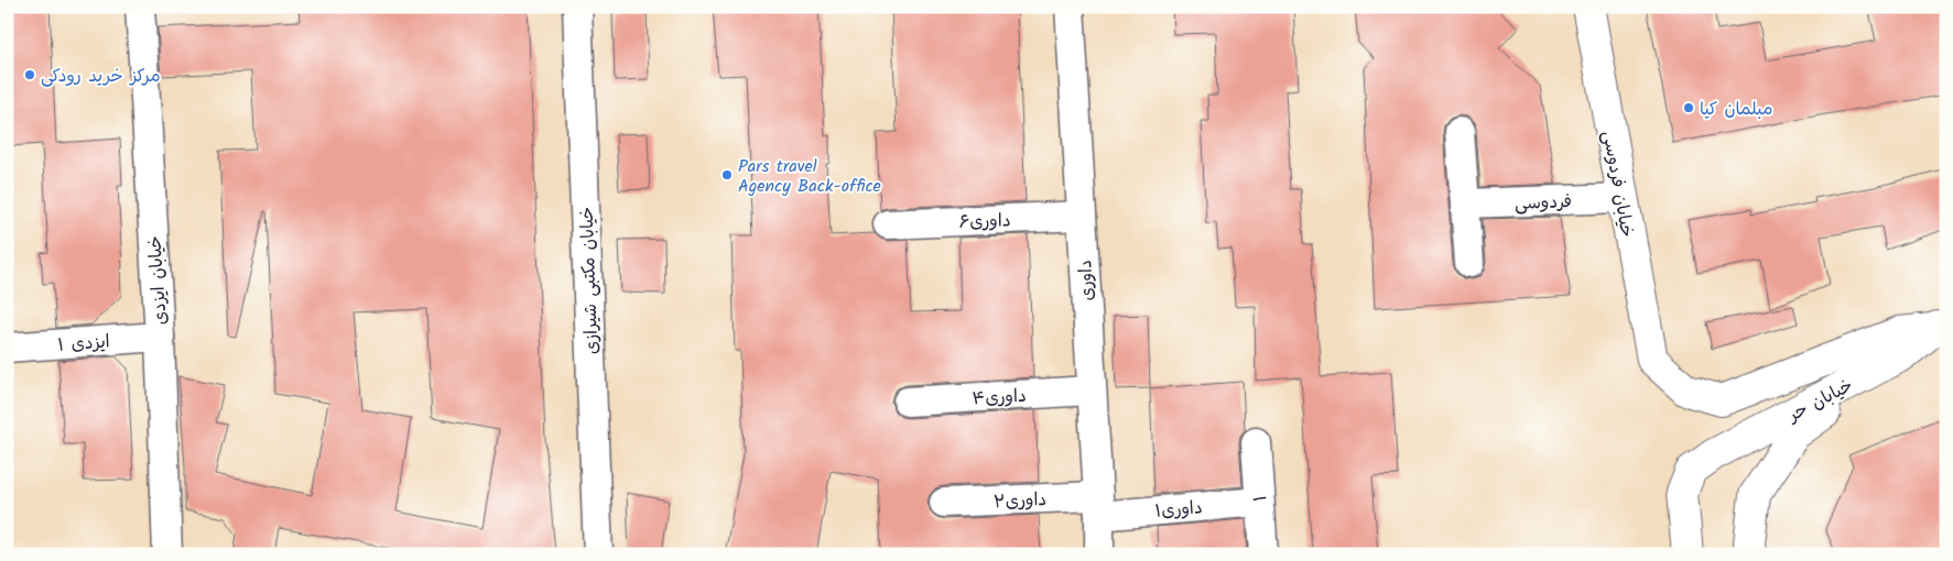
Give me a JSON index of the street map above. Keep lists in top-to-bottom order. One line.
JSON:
{"streets":{"street":["خیابان فردوسی","فردوسی","داوری۶","خیابان ایزدی","خیابان مکتبی شیرازی","داوری","ایزدی ۱","داوری۴","خیابان حر","۱","داوری۲","داوری۱"]},"crossings":[["خیابان فردوسی","فردوسی"],["خیابان فردوسی","خیابان حر"],["داوری۶","داوری"],["خیابان ایزدی","ایزدی ۱"],["داوری","داوری۴"],["داوری","داوری۲"],["داوری","داوری۱"],["۱","داوری۱"],["داوری۲","داوری۱"]],"places":["مرکز خرید رودکی","مبلمان کیا","Pars travel Agency Back-office"]}
